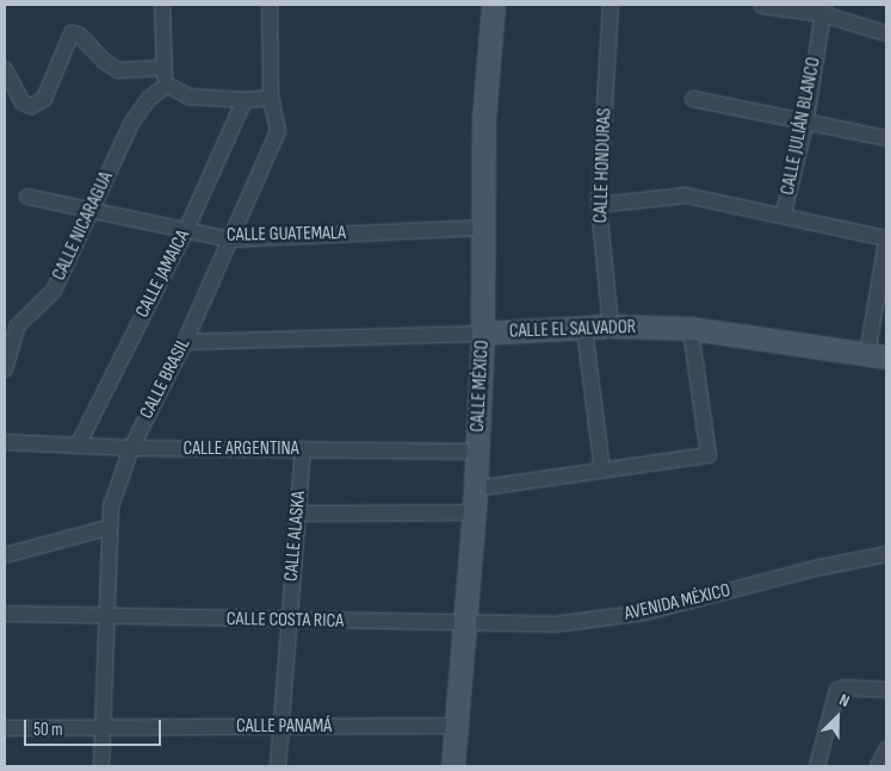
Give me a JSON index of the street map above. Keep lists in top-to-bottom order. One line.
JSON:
{"streets":{"street":["CALLE JULIÁN BLANCO","CALLE HONDURAS","CALLE NICARAGUA","CALLE GUATEMALA","CALLE JAMAICA","CALLE EL SALVADOR","CALLE BRASIL","CALLE MÉXICO","CALLE ARGENTINA","CALLE ALASKA","AVENIDA MÉXICO","CALLE COSTA RICA","CALLE PANAMÁ"]},"crossings":[["CALLE HONDURAS","CALLE EL SALVADOR"],["CALLE NICARAGUA","CALLE GUATEMALA"],["CALLE GUATEMALA","CALLE JAMAICA"],["CALLE GUATEMALA","CALLE BRASIL"],["CALLE GUATEMALA","CALLE MÉXICO"],["CALLE JAMAICA","CALLE ARGENTINA"],["CALLE EL SALVADOR","CALLE BRASIL"],["CALLE EL SALVADOR","CALLE MÉXICO"],["CALLE BRASIL","CALLE ARGENTINA"],["CALLE BRASIL","CALLE COSTA RICA"],["CALLE BRASIL","CALLE PANAMÁ"],["CALLE MÉXICO","CALLE ARGENTINA"],["CALLE MÉXICO","AVENIDA MÉXICO"],["CALLE MÉXICO","CALLE COSTA RICA"],["CALLE MÉXICO","CALLE PANAMÁ"],["CALLE ARGENTINA","CALLE ALASKA"],["CALLE ALASKA","CALLE COSTA RICA"],["CALLE ALASKA","CALLE PANAMÁ"],["AVENIDA MÉXICO","CALLE COSTA RICA"]],"scale_bar":"50 m","north":"top right"}
